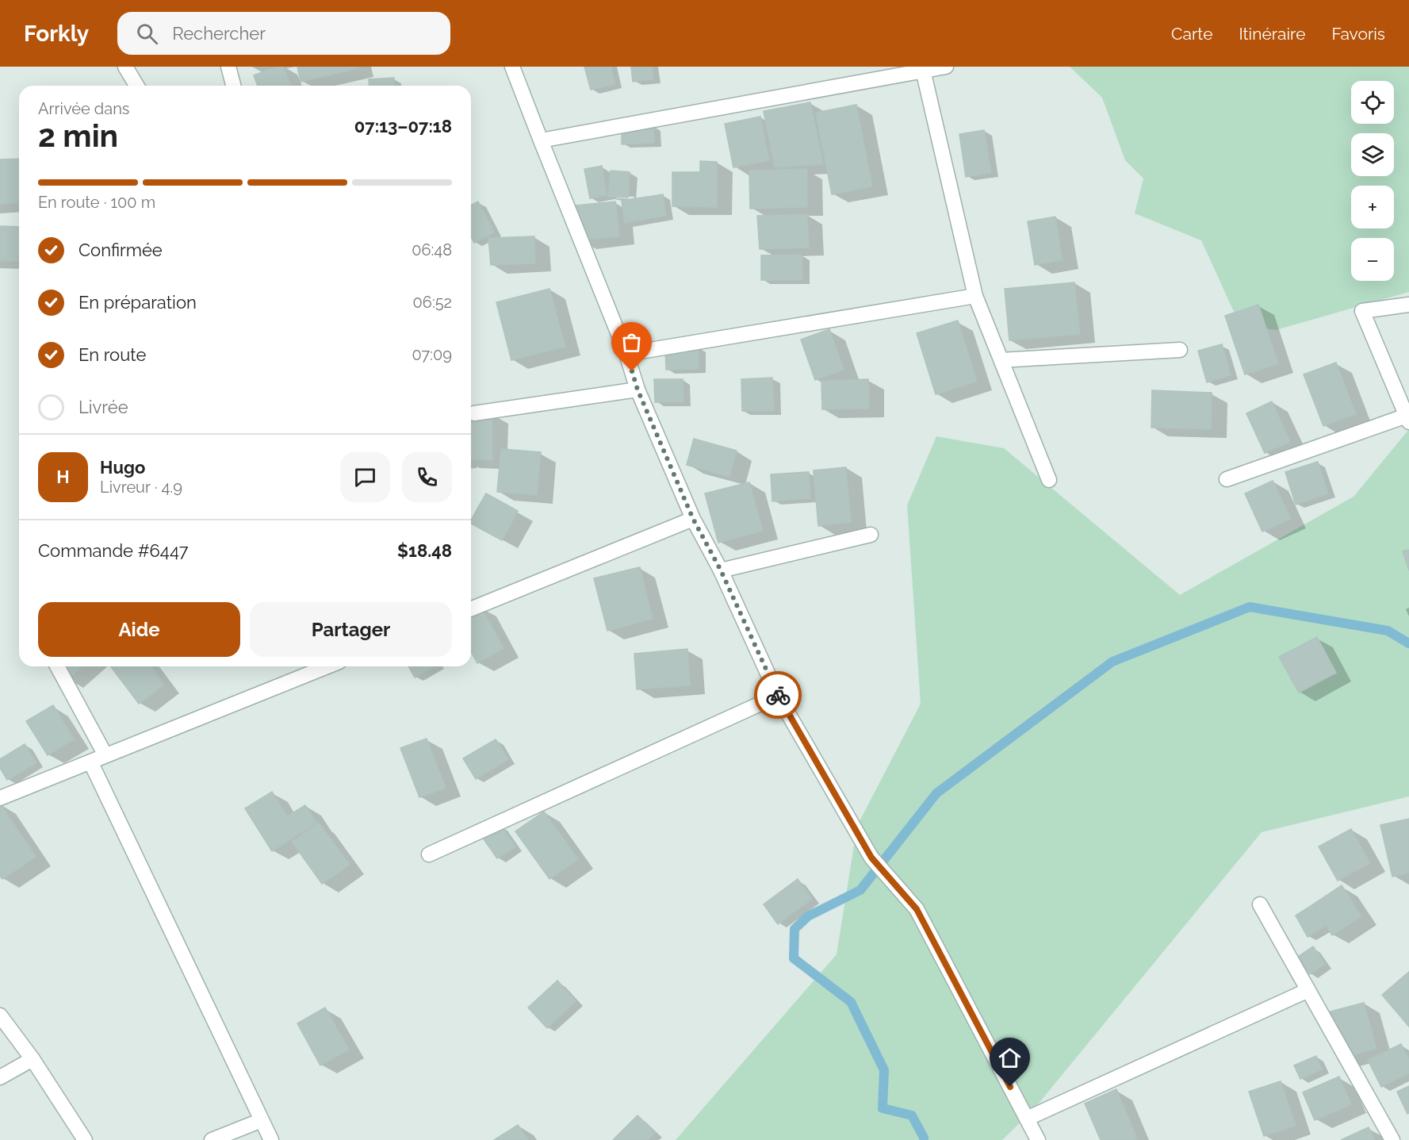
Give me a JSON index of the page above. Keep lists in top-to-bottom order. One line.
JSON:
{"page":{"header":"Forkly","search":"Rechercher","nav":["Carte","Itinéraire","Favoris"],"map_buttons":["+","−"],"heading":["2 min","Arrivée dans","07:13–07:18"],"panel":["Hugo","Livreur · 4.9","Commande #6447","$18.48"],"bar":"En route · 100 m","list":[["Confirmée","06:48"],["En préparation","06:52"],["En route","07:09"],"Livrée"],"round":"H","buttons":["Aide","Partager"]}}
